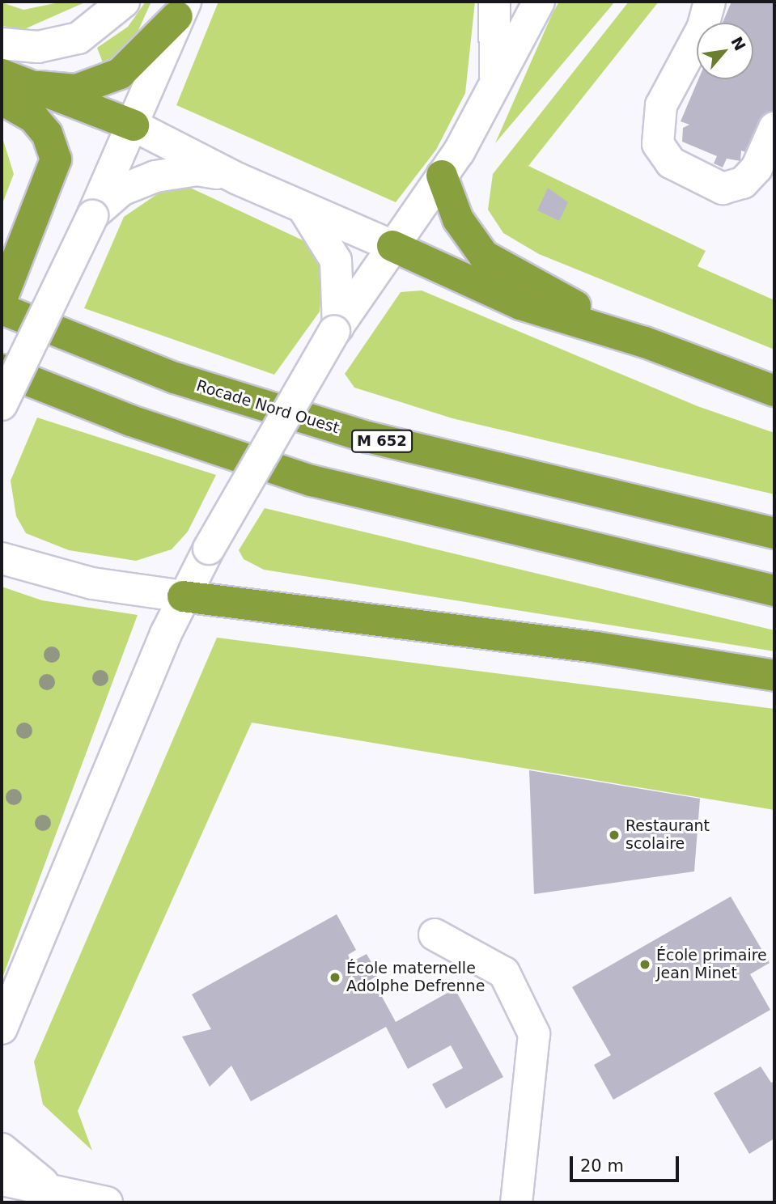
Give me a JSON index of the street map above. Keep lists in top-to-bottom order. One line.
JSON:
{"streets":{"highway":["Rocade Nord Ouest","M 652"]},"places":["Restaurant scolaire","École primaire Jean Minet","École maternelle Adolphe Defrenne"],"scale_bar":"20 m","north":"top right"}
